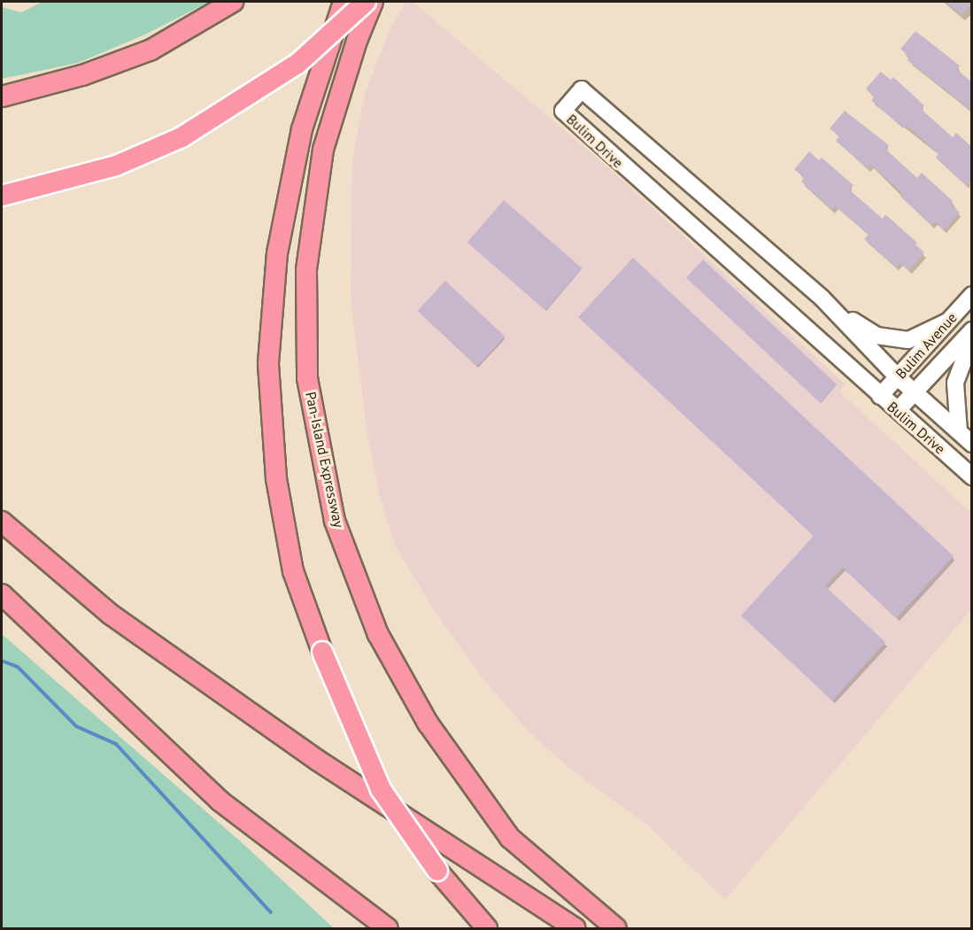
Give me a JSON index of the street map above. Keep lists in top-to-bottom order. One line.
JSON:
{"streets":{"highway":["Pan-Island Expressway"],"street":["Bulim Drive","Bulim Avenue"]},"crossings":[["Bulim Drive","Bulim Avenue"]]}
